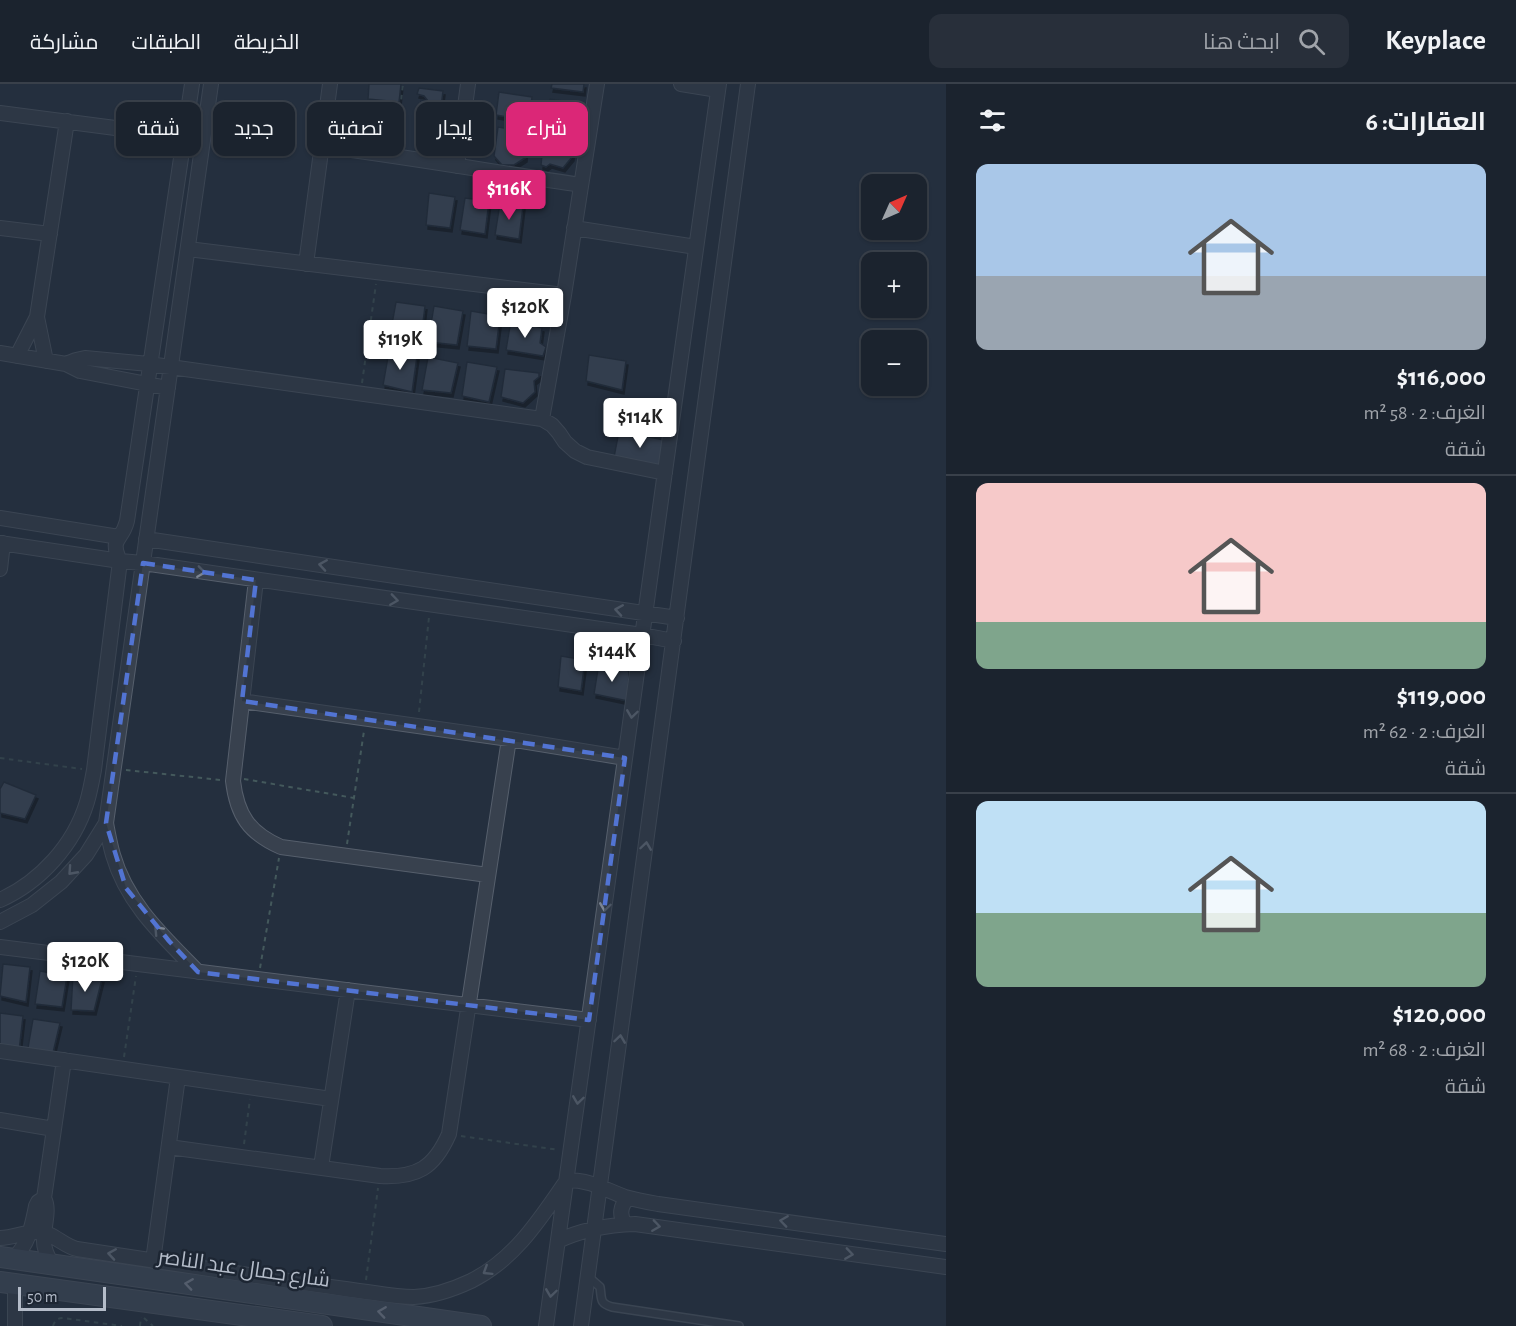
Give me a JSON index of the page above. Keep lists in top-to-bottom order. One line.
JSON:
{"streets":{"main road":["شارع جمال عبد الناصر"]},"scale_bar":"50 m","north":"top right","page":{"header":"Keyplace","search":"ابحث هنا","nav":["الخريطة","الطبقات","مشاركة"],"heading":"العقارات: 6","chip":["شراء","إيجار","تصفية","جديد","شقة"],"list":[{"name":"$116,000","note":"الغرف: 2 · 58 m² · شقة"},{"name":"$119,000","note":"الغرف: 2 · 62 m² · شقة"},{"name":"$120,000","note":"الغرف: 2 · 68 m² · شقة"}],"price":["$116K","$120K","$119K","$114K","$144K","$120K"],"map_buttons":["+","−"],"scale":"50 m"}}
